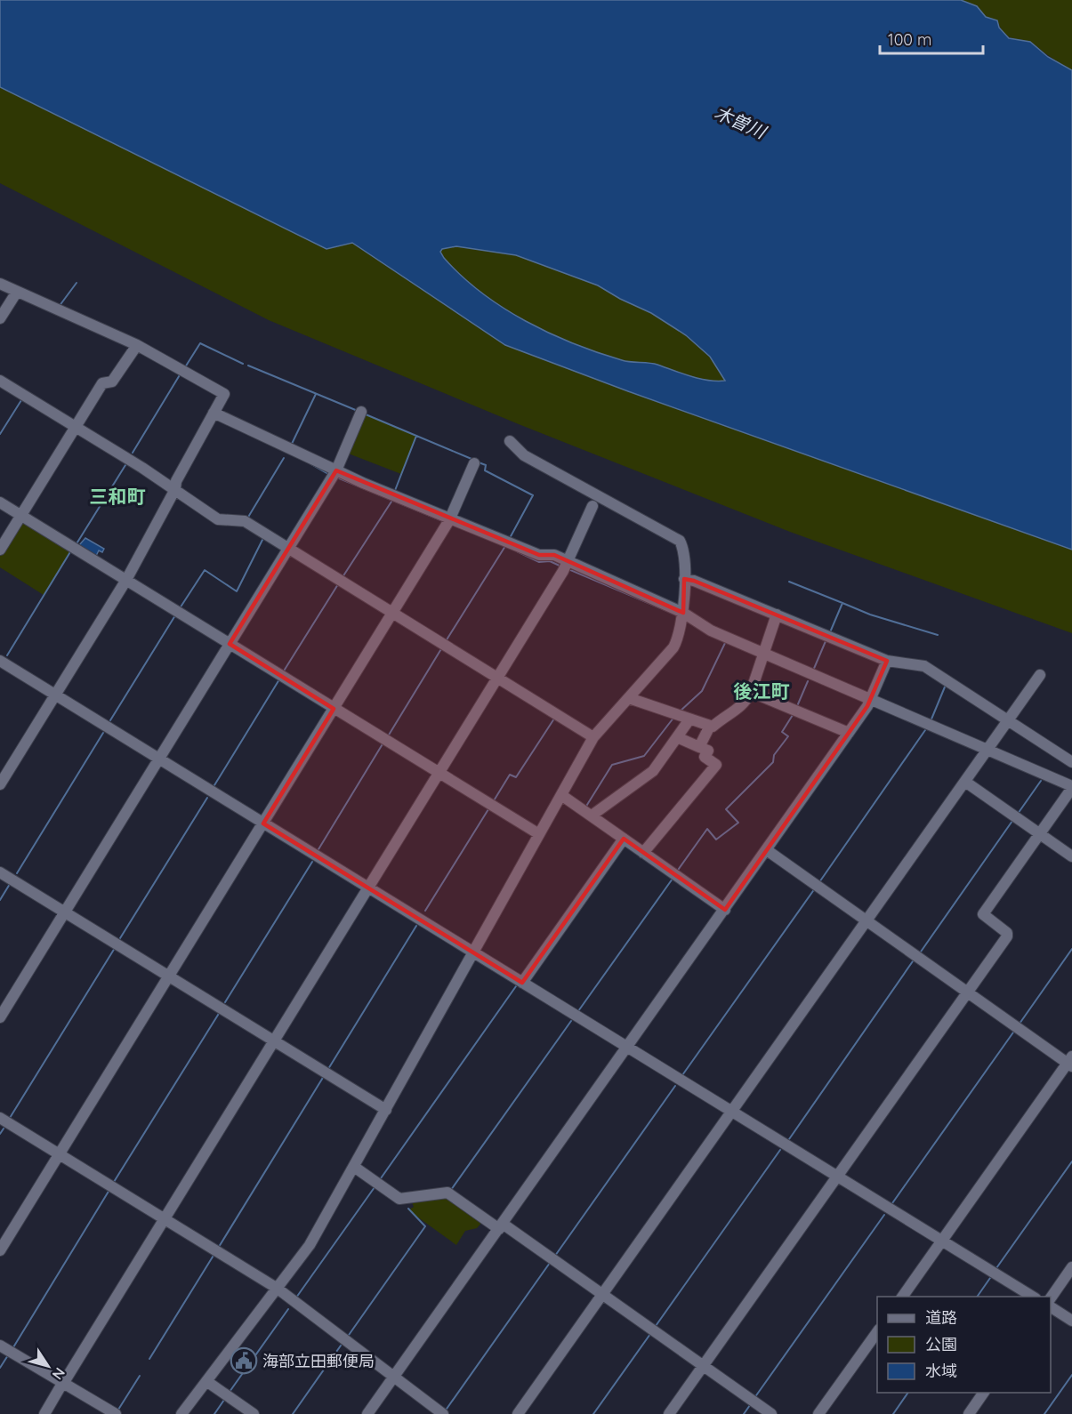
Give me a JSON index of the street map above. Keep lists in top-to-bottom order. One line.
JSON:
{"districts":["三和町","後江町"],"water":["木曽川"],"places":{"public building":["海部立田郵便局"]},"legend":["道路","公園","水域"],"scale_bar":"100 m","north":"bottom right"}
